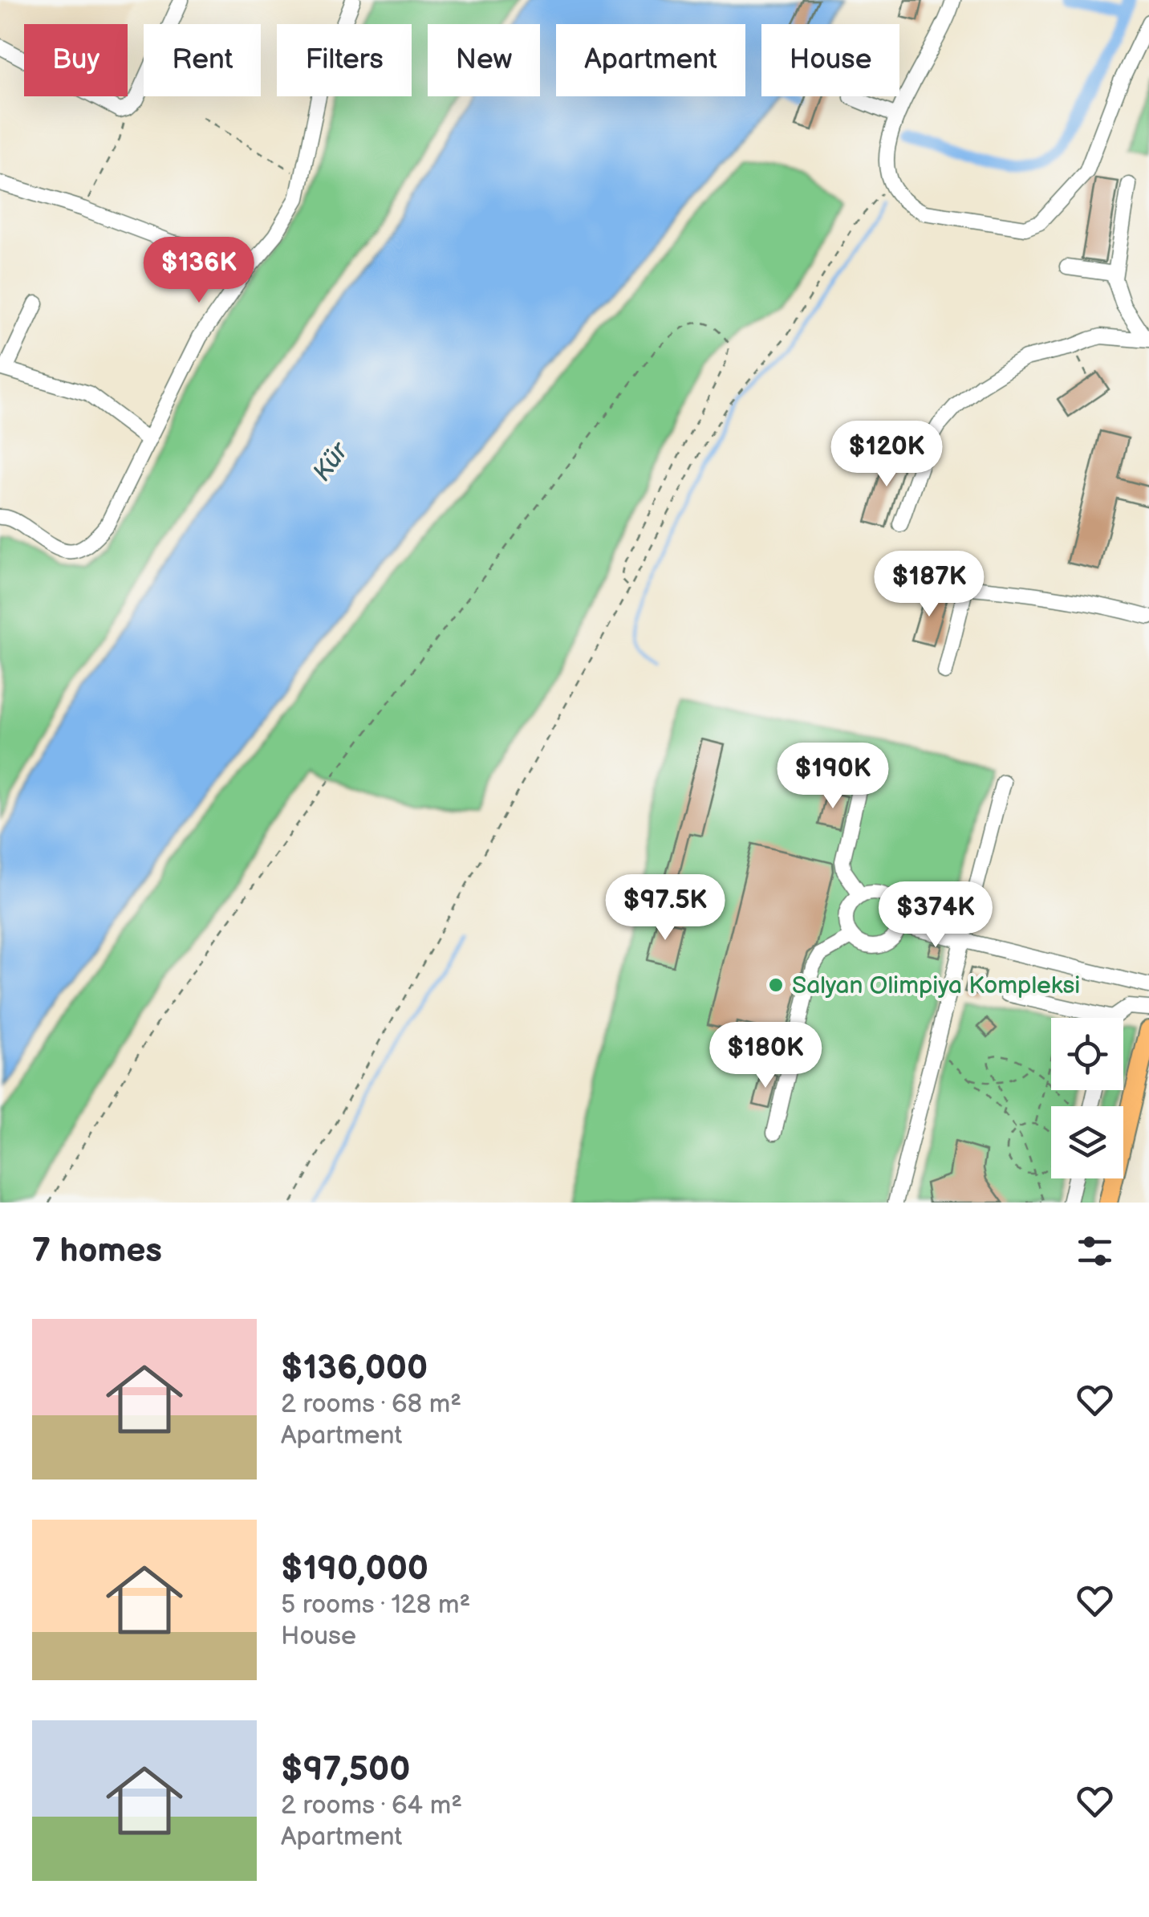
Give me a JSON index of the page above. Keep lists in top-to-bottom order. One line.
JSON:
{"water":["Kür"],"places":["Salyan Olimpiya Kompleksi"],"page":{"chip":["Buy","Rent","Filters","New","Apartment","House"],"price":["$136K","$120K","$187K","$190K","$97.5K","$374K","$180K"],"heading":"7 homes","list":[{"name":"$136,000","note":"2 rooms · 68 m² · Apartment"},{"name":"$190,000","note":"5 rooms · 128 m² · House"},{"name":"$97,500","note":"2 rooms · 64 m² · Apartment"}]}}
